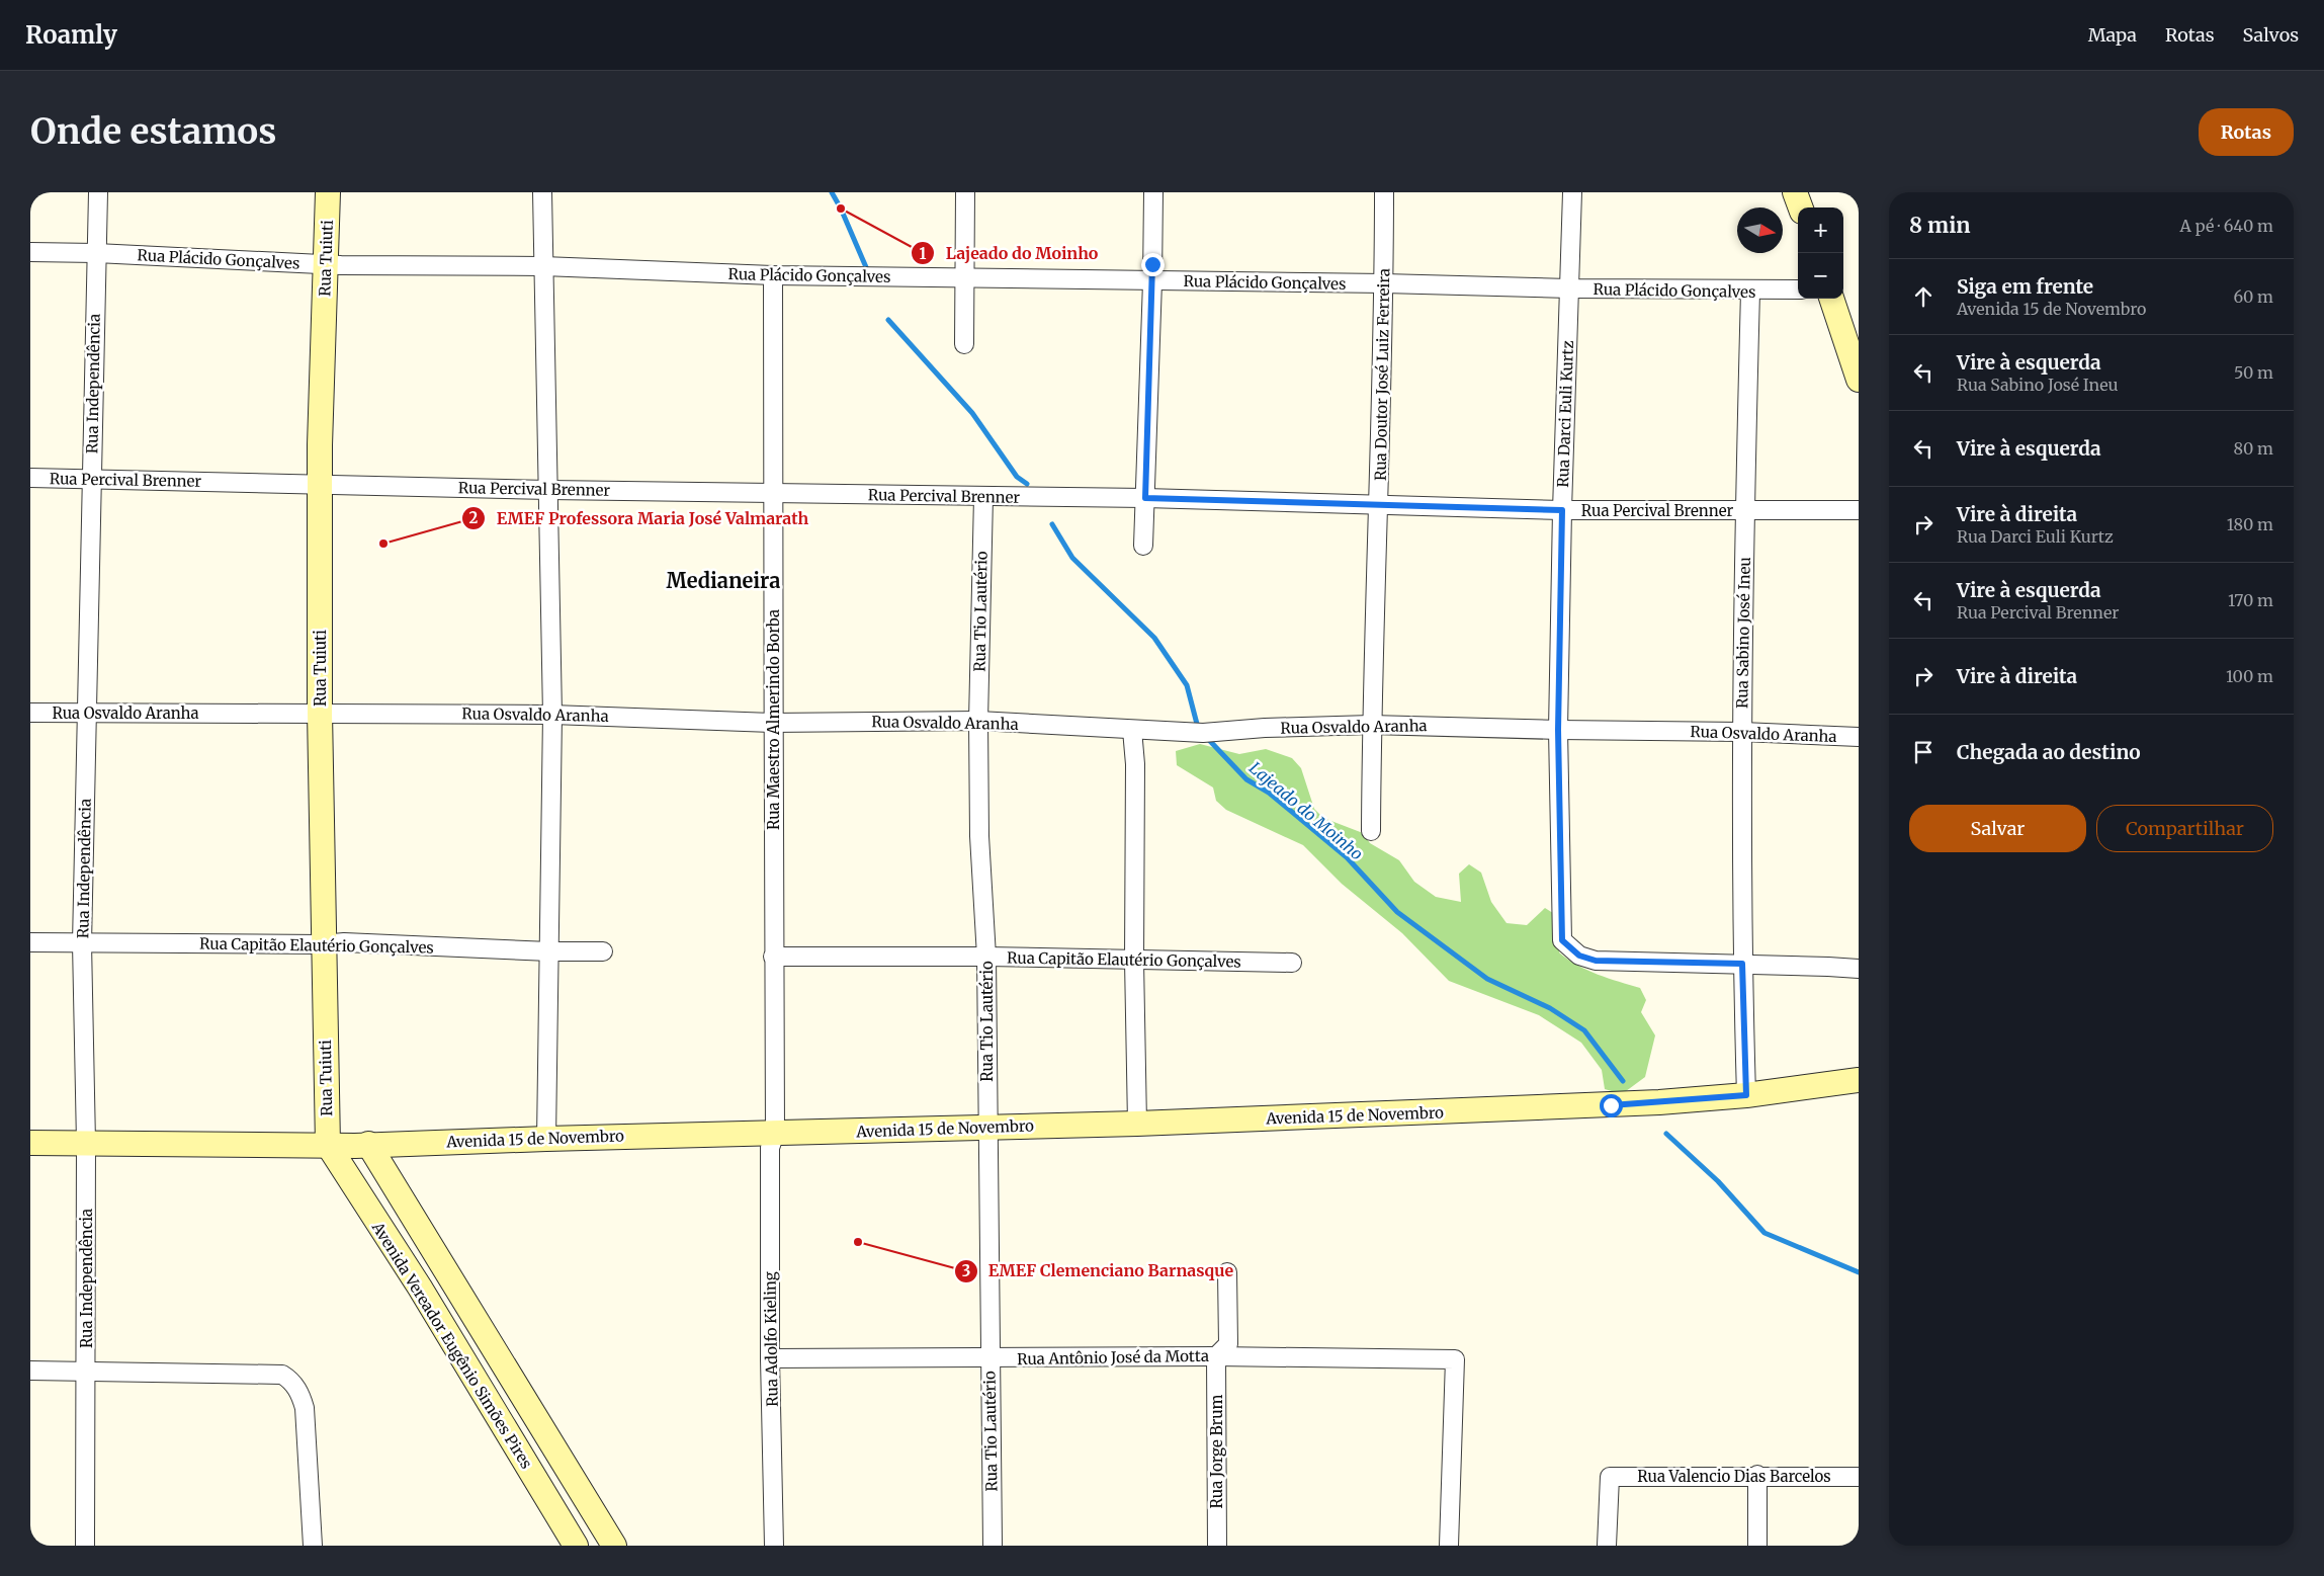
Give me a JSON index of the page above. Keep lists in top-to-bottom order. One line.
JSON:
{"streets":{"street":["Rua Tuiuti","Rua Plácido Gonçalves","Rua Doutor José Luiz Ferreira","Rua Independência","Rua Darci Euli Kurtz","Rua Percival Brenner","Rua Tio Lautério","Rua Sabino José Ineu","Rua Osvaldo Aranha","Rua Maestro Almerindo Borba","Rua Capitão Elautério Gonçalves","Avenida 15 de Novembro","Rua Adolfo Kieling","Avenida Vereador Eugênio Simões Pires","Rua Antônio José da Motta","Rua Jorge Brum","Rua Valencio Dias Barcelos"]},"crossings":[["Rua Tuiuti","Rua Plácido Gonçalves"],["Rua Tuiuti","Rua Percival Brenner"],["Rua Tuiuti","Rua Osvaldo Aranha"],["Rua Tuiuti","Rua Capitão Elautério Gonçalves"],["Rua Tuiuti","Avenida 15 de Novembro"],["Rua Tuiuti","Avenida Vereador Eugênio Simões Pires"],["Rua Plácido Gonçalves","Rua Doutor José Luiz Ferreira"],["Rua Plácido Gonçalves","Rua Independência"],["Rua Plácido Gonçalves","Rua Darci Euli Kurtz"],["Rua Plácido Gonçalves","Rua Sabino José Ineu"],["Rua Plácido Gonçalves","Rua Maestro Almerindo Borba"],["Rua Doutor José Luiz Ferreira","Rua Percival Brenner"],["Rua Doutor José Luiz Ferreira","Rua Osvaldo Aranha"],["Rua Independência","Rua Percival Brenner"],["Rua Independência","Rua Osvaldo Aranha"],["Rua Independência","Rua Capitão Elautério Gonçalves"],["Rua Independência","Avenida 15 de Novembro"],["Rua Darci Euli Kurtz","Rua Percival Brenner"],["Rua Darci Euli Kurtz","Rua Sabino José Ineu"],["Rua Darci Euli Kurtz","Rua Osvaldo Aranha"],["Rua Percival Brenner","Rua Tio Lautério"],["Rua Percival Brenner","Rua Sabino José Ineu"],["Rua Percival Brenner","Rua Maestro Almerindo Borba"],["Rua Tio Lautério","Rua Osvaldo Aranha"],["Rua Tio Lautério","Rua Capitão Elautério Gonçalves"],["Rua Tio Lautério","Avenida 15 de Novembro"],["Rua Tio Lautério","Rua Antônio José da Motta"],["Rua Sabino José Ineu","Rua Osvaldo Aranha"],["Rua Sabino José Ineu","Avenida 15 de Novembro"],["Rua Osvaldo Aranha","Rua Maestro Almerindo Borba"],["Rua Maestro Almerindo Borba","Rua Capitão Elautério Gonçalves"],["Rua Maestro Almerindo Borba","Avenida 15 de Novembro"],["Rua Maestro Almerindo Borba","Rua Adolfo Kieling"],["Avenida 15 de Novembro","Rua Adolfo Kieling"],["Avenida 15 de Novembro","Avenida Vereador Eugênio Simões Pires"],["Rua Adolfo Kieling","Rua Antônio José da Motta"],["Rua Antônio José da Motta","Rua Jorge Brum"]],"districts":["Medianeira"],"water":["Lajeado do Moinho"],"places":["Lajeado do Moinho","EMEF Professora Maria José Valmarath","EMEF Clemenciano Barnasque"],"north":"right","page":{"header":"Roamly","nav":["Mapa","Rotas","Salvos"],"buttons":["Rotas",["Salvar","Compartilhar"]],"title":"Onde estamos","heading":["8 min","A pé · 640 m"],"map_buttons":["+","−"],"list":[["Siga em frente","Avenida 15 de Novembro","60 m"],["Vire à esquerda","Rua Sabino José Ineu","50 m"],["Vire à esquerda","80 m"],["Vire à direita","Rua Darci Euli Kurtz","180 m"],["Vire à esquerda","Rua Percival Brenner","170 m"],["Vire à direita","100 m"],"Chegada ao destino"]}}
